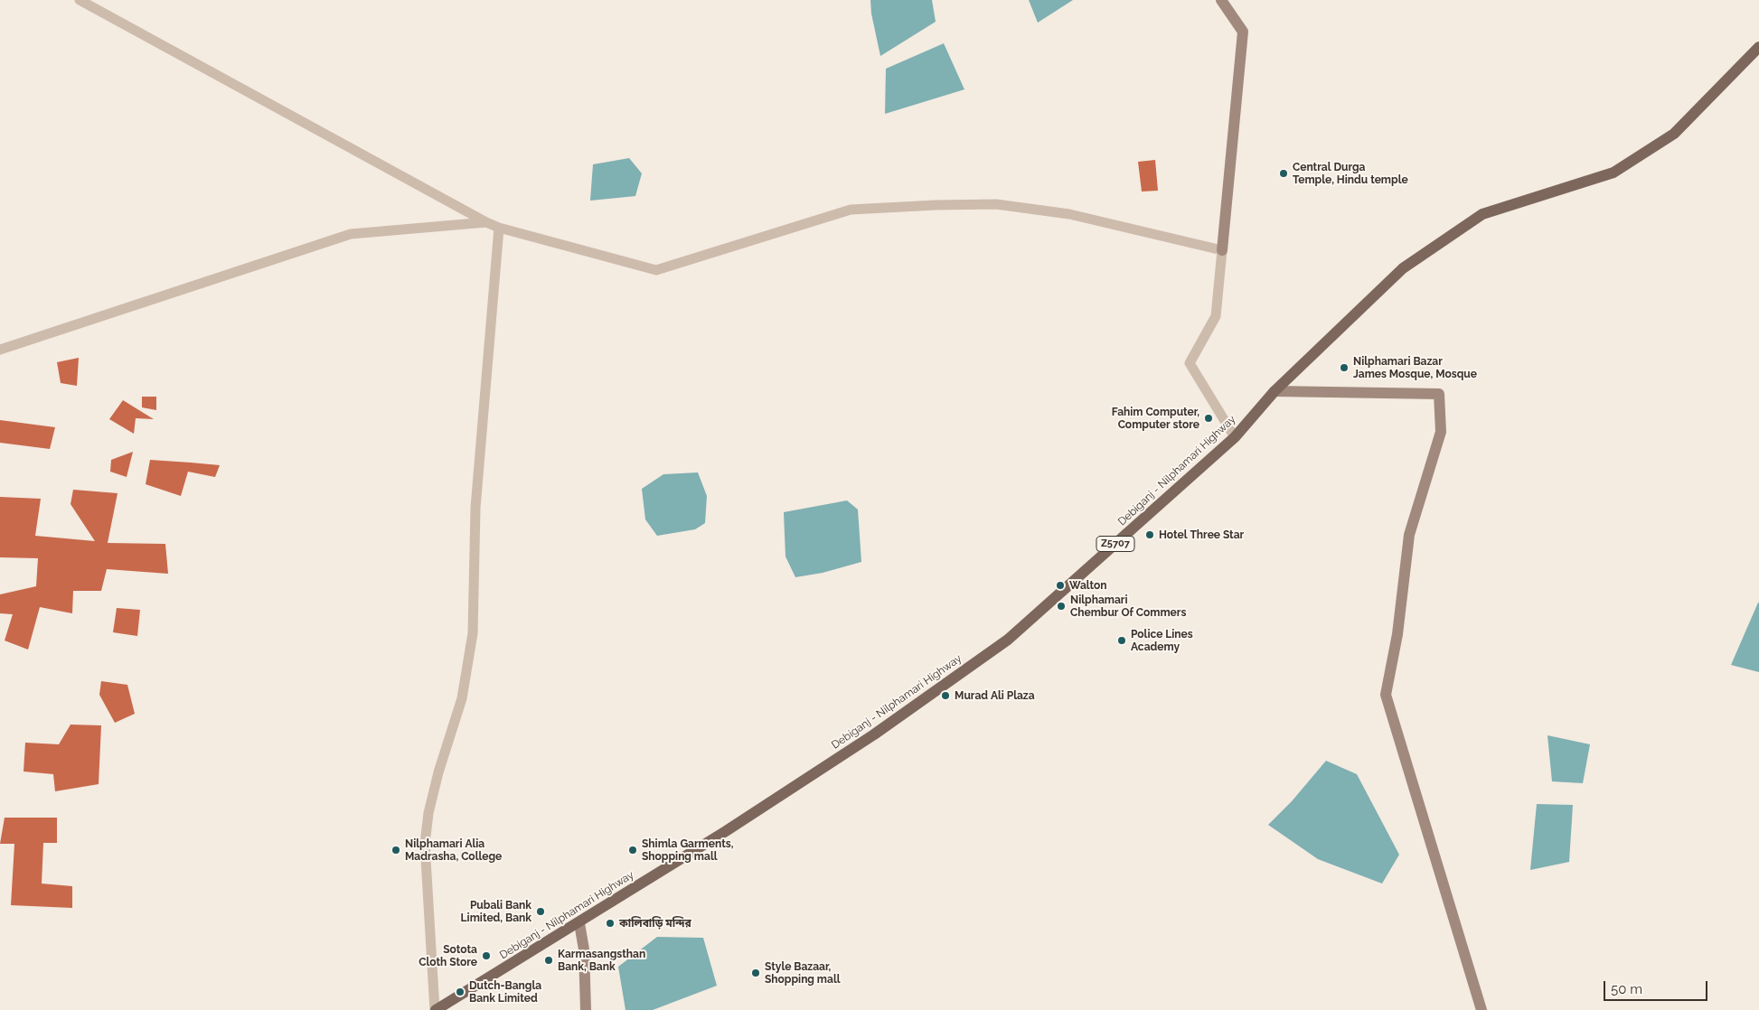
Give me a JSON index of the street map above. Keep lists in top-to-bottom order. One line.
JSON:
{"streets":{"main road":["Debiganj - Nilphamari Highway","Z5707"]},"places":["Central Durga Temple, Hindu temple","Nilphamari Bazar James Mosque, Mosque","Fahim Computer, Computer store","Hotel Three Star","Walton","Nilphamari Chembur Of Commers","Police Lines Academy","Murad Ali Plaza","Nilphamari Alia Madrasha, College","Shimla Garments, Shopping mall","Pubali Bank Limited, Bank","কালিবাড়ি মন্দির","Sotota Cloth Store","Karmasangsthan Bank, Bank","Style Bazaar, Shopping mall","Dutch-Bangla Bank Limited"],"scale_bar":"50 m"}
